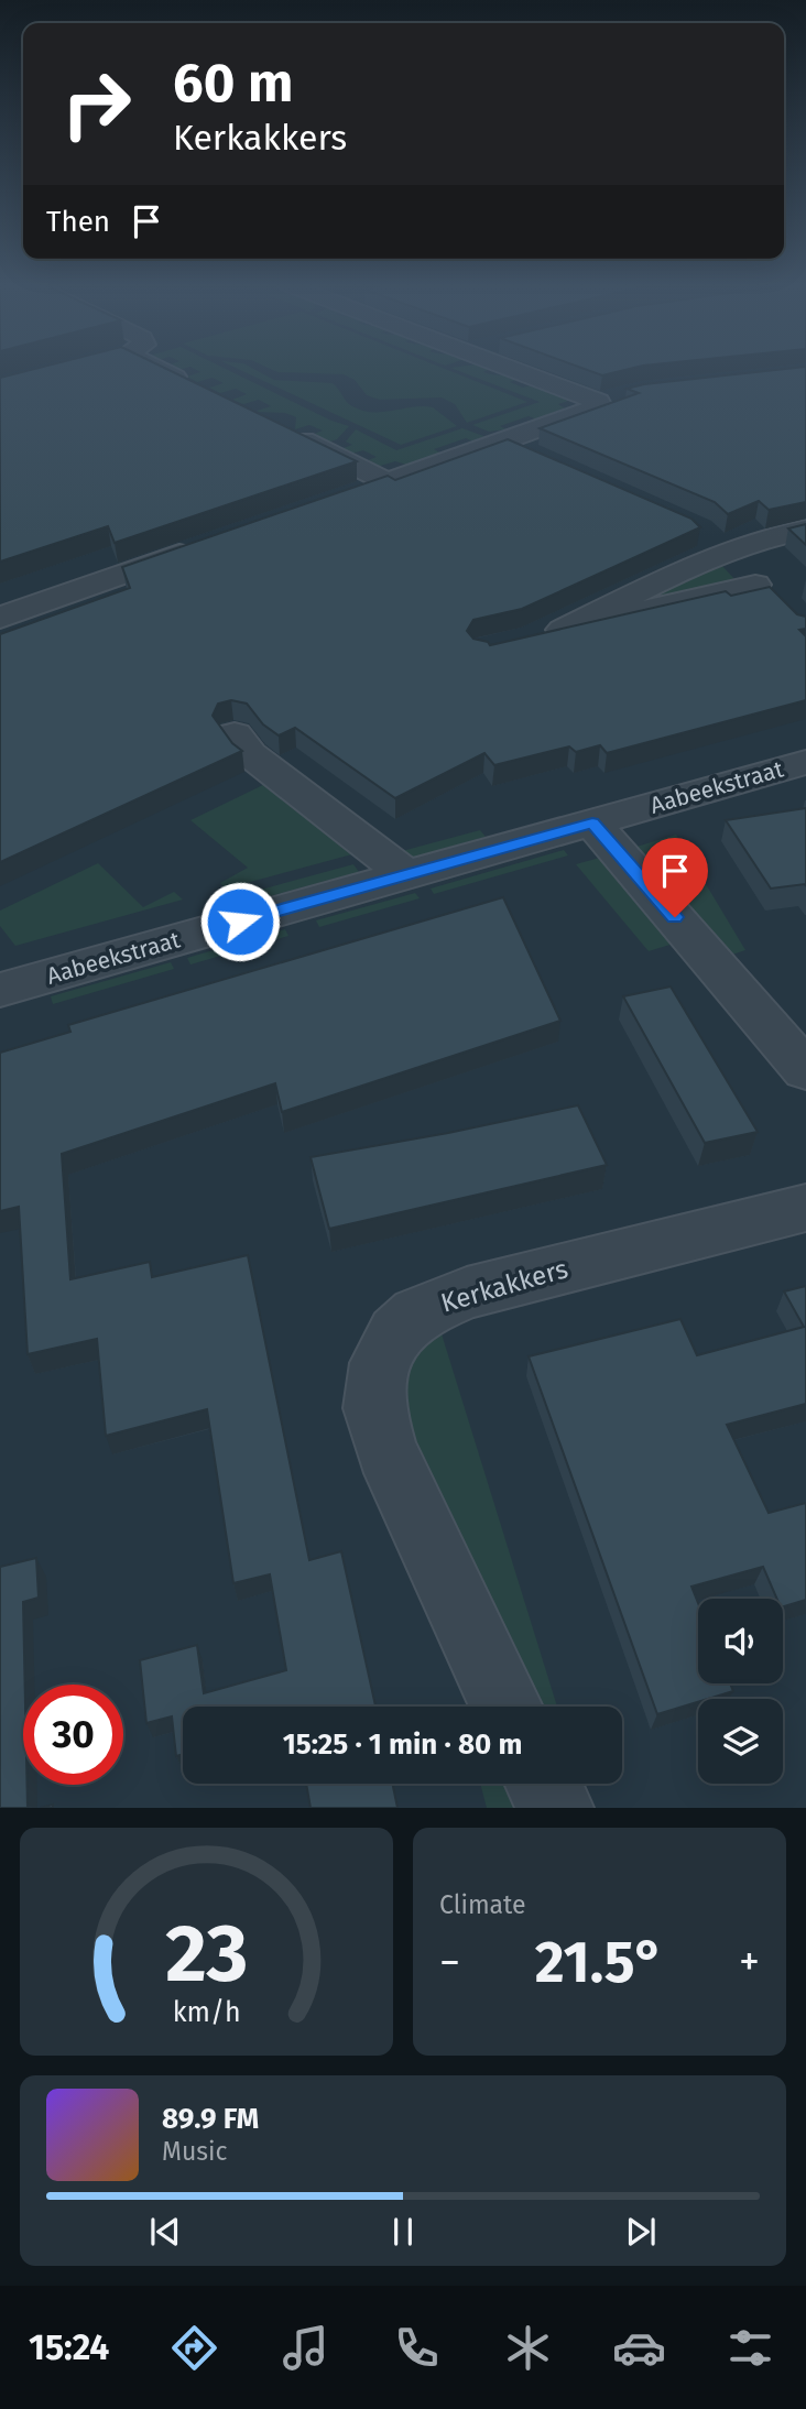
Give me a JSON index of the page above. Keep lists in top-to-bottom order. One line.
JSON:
{"streets":{"street":["Aabeekstraat","Kerkakkers"]},"page":{"turn":["60 m","Kerkakkers"],"then":"Then","limit":"30","trip":"15:25 · 1 min · 80 m","tile":"Climate","heat":["−","21.5°","+"],"song":["89.9 FM","Music"],"tabs":"15:24","gauge":["23","km/h"]}}
